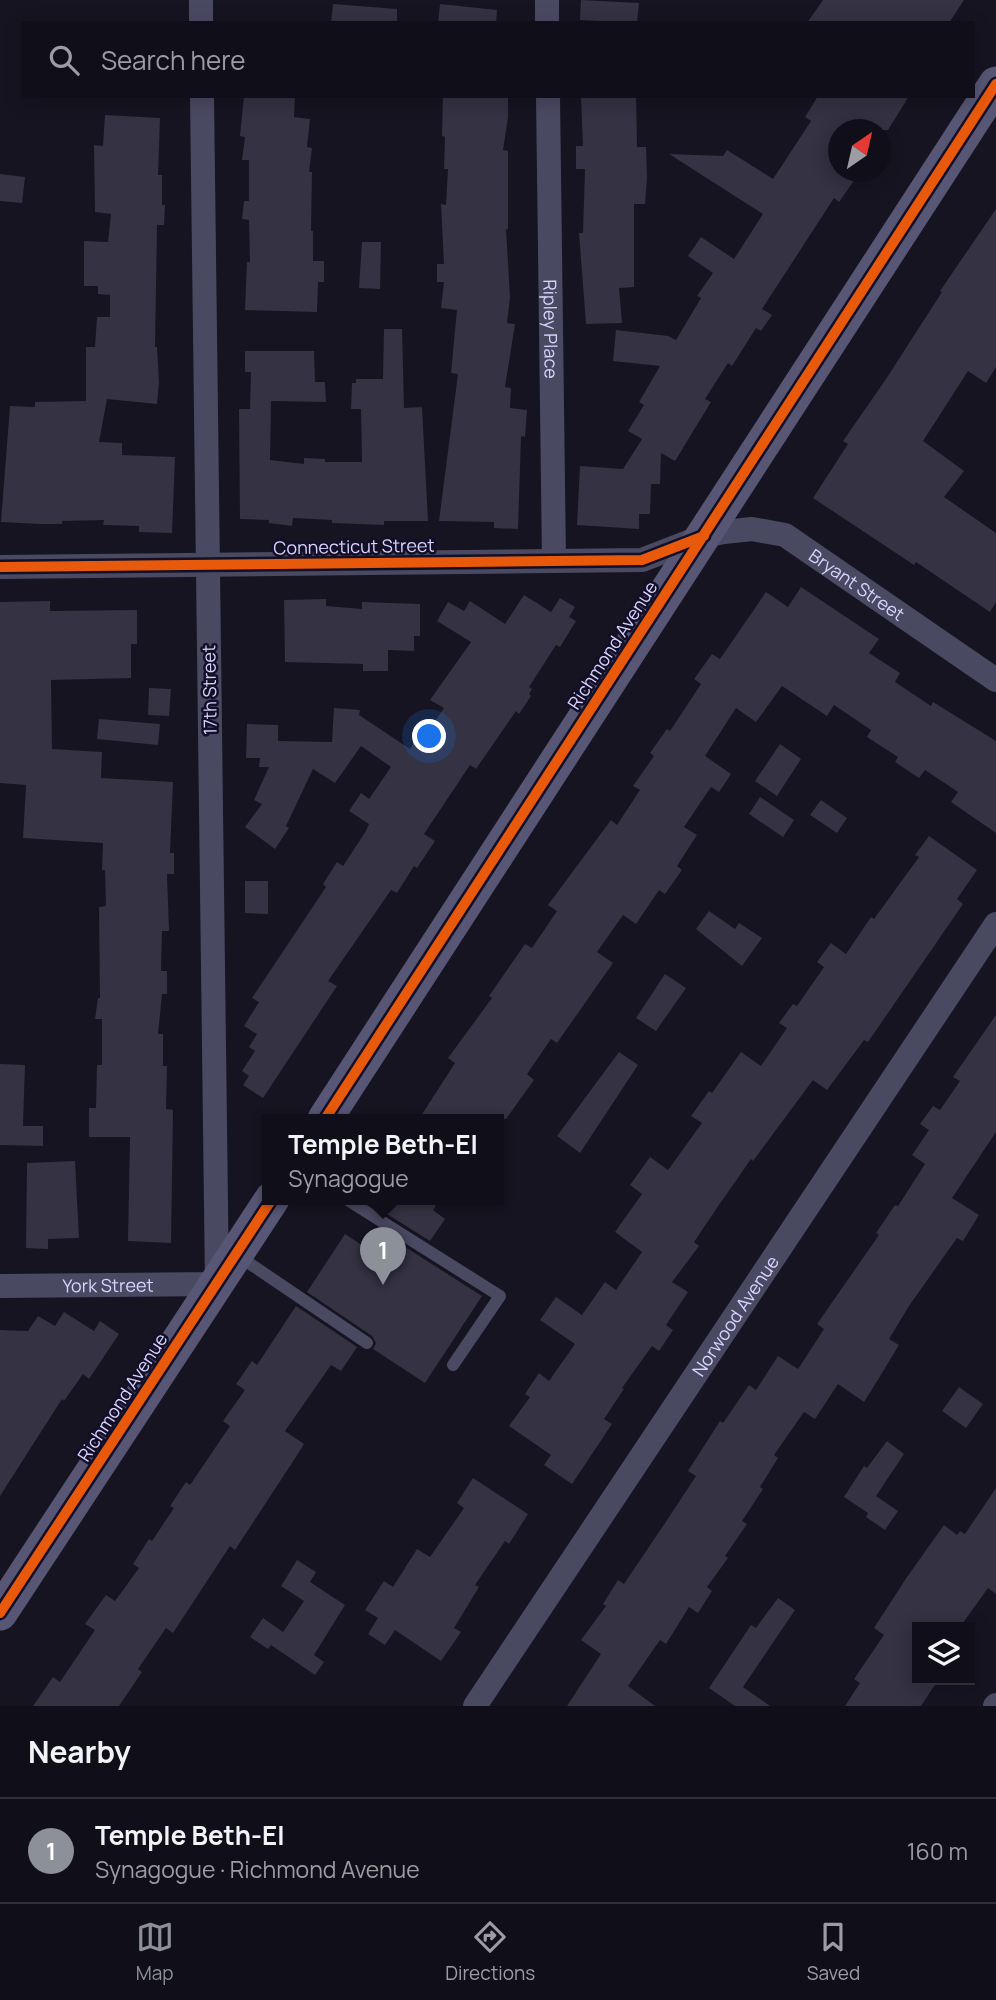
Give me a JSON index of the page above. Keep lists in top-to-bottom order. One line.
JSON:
{"streets":{"street":["Ripley Place","Connecticut Street","Bryant Street","Richmond Avenue","17th Street","York Street","Norwood Avenue"]},"crossings":[["Ripley Place","Connecticut Street"],["Connecticut Street","Bryant Street"],["Connecticut Street","Richmond Avenue"],["Connecticut Street","17th Street"],["Bryant Street","Richmond Avenue"],["Richmond Avenue","17th Street"],["Richmond Avenue","York Street"],["17th Street","York Street"]],"north":"top right","page":{"search":"Search here","popup":["Temple Beth-El","Synagogue"],"pins":"1","heading":"Nearby","list":[{"mark":"1","name":"Temple Beth-El","note":"Synagogue · Richmond Avenue","value":"160 m"}],"nav":["Map","Directions","Saved"]}}
